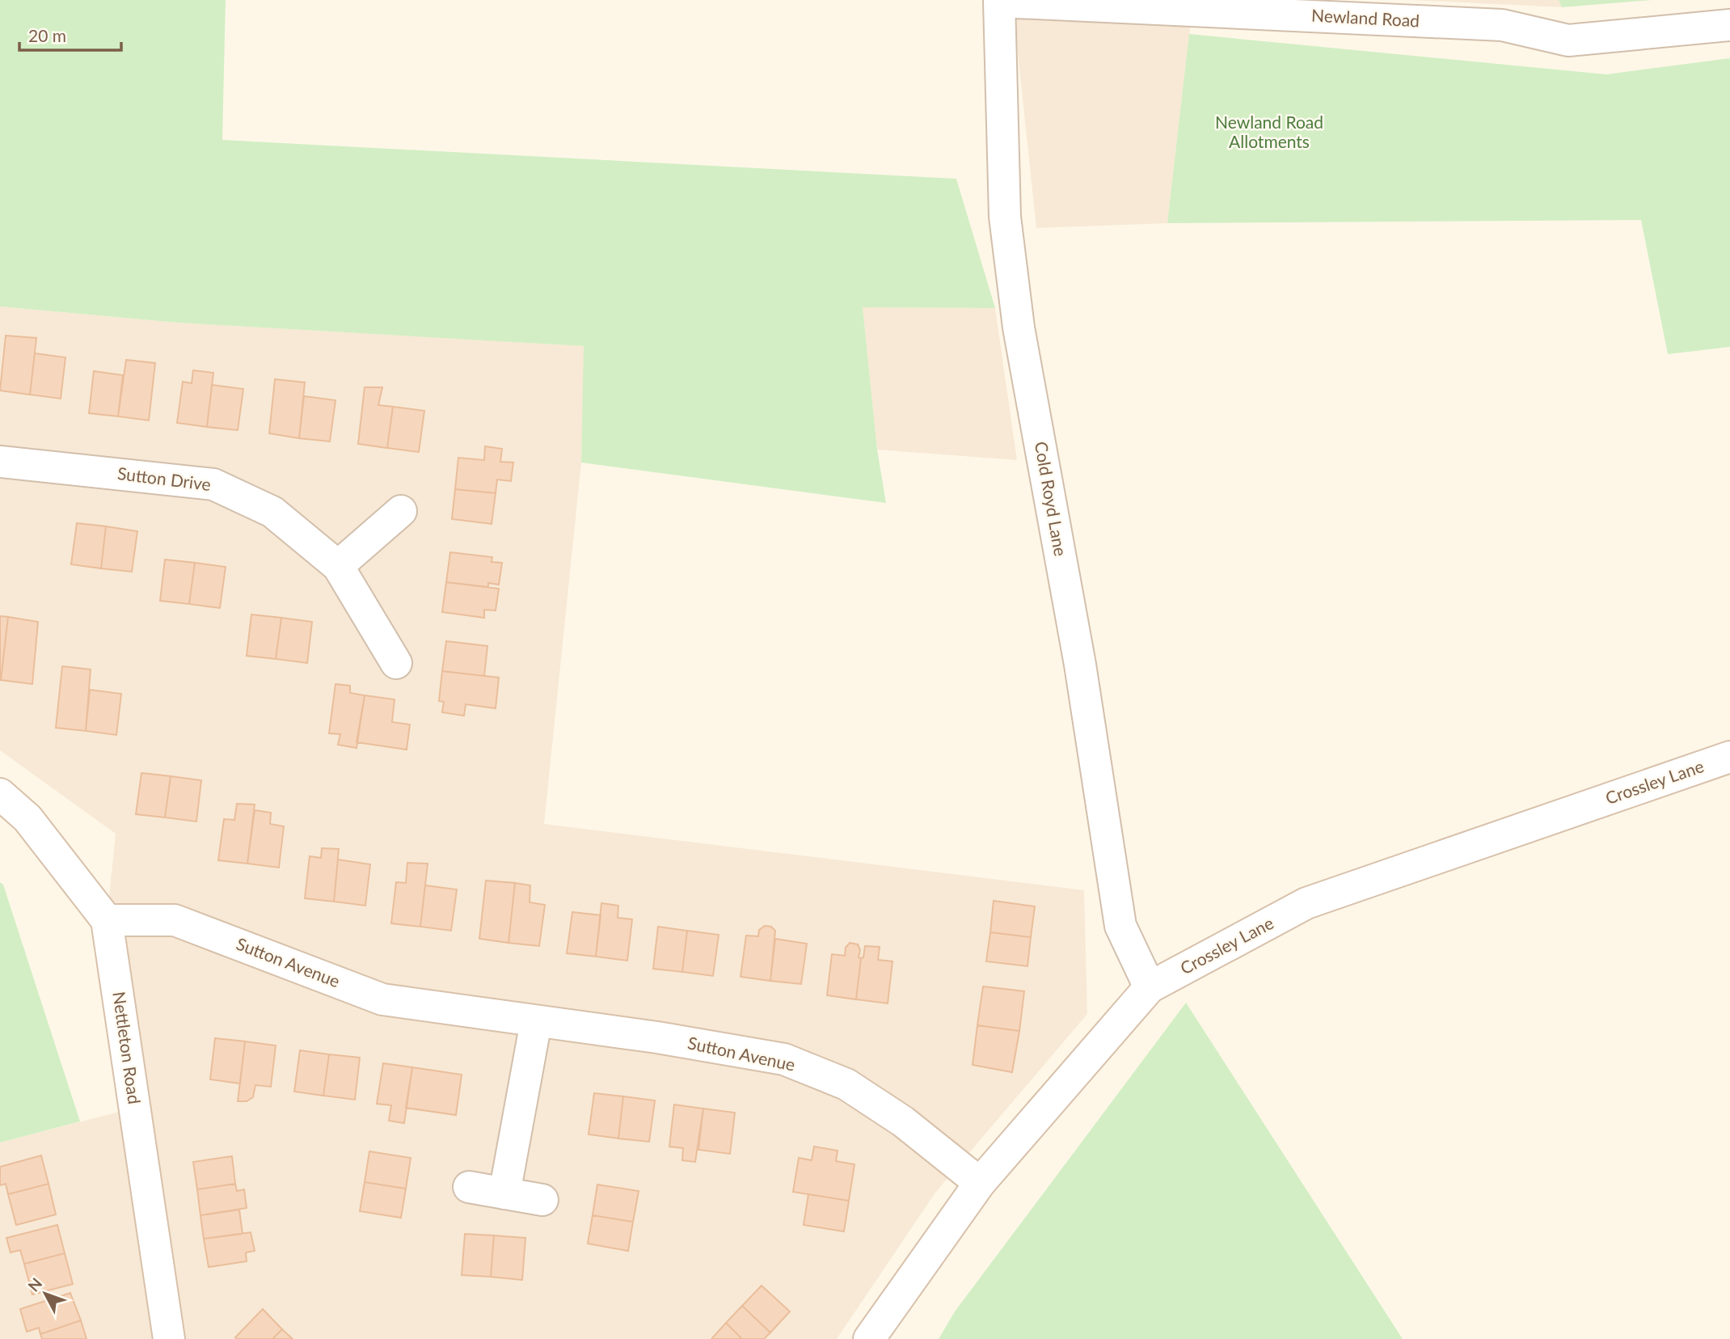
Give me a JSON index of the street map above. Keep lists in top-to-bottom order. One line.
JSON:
{"streets":{"street":["Newland Road","Sutton Drive","Cold Royd Lane","Crossley Lane","Sutton Avenue","Nettleton Road"]},"crossings":[["Newland Road","Cold Royd Lane"],["Cold Royd Lane","Crossley Lane"],["Crossley Lane","Sutton Avenue"],["Sutton Avenue","Nettleton Road"]],"parks":["Newland Road Allotments"],"scale_bar":"20 m","north":"top left"}
